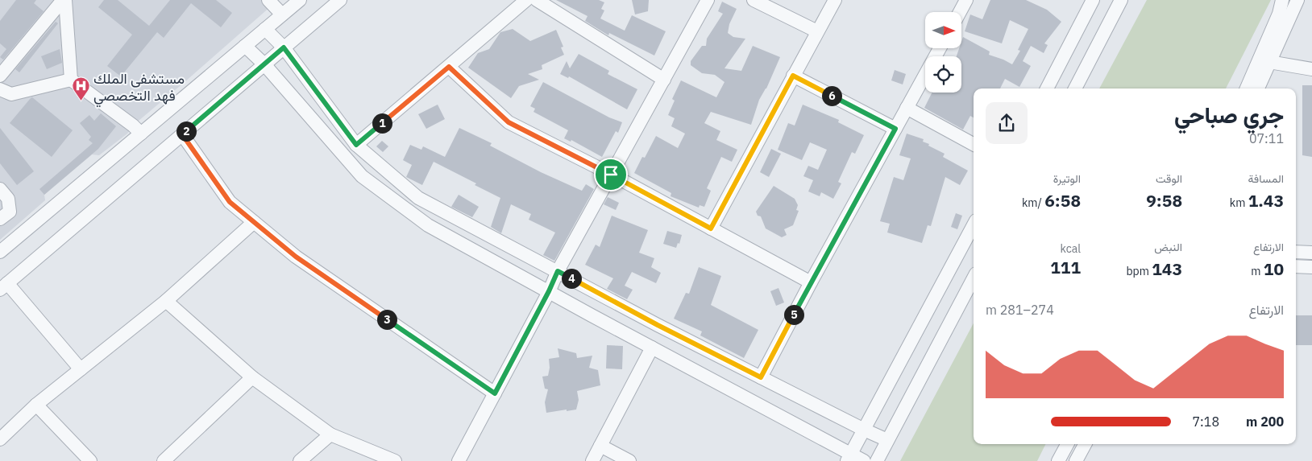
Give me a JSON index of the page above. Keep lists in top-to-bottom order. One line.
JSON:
{"places":{"hospital":["مستشفى الملك فهد التخصصي"]},"north":"right","page":{"pins":["6","1","2","4","5","3"],"heading":["جري صباحي","07:11"],"stats":[["المسافة","1.43 km"],["الوقت","9:58"],["الوتيرة","6:58 /km"],["الارتفاع","10 m"],["النبض","143 bpm"],["kcal","111"]],"chart":["الارتفاع","274–281 m"],"list":[{"name":"200 m","note":"7:18"}]}}
